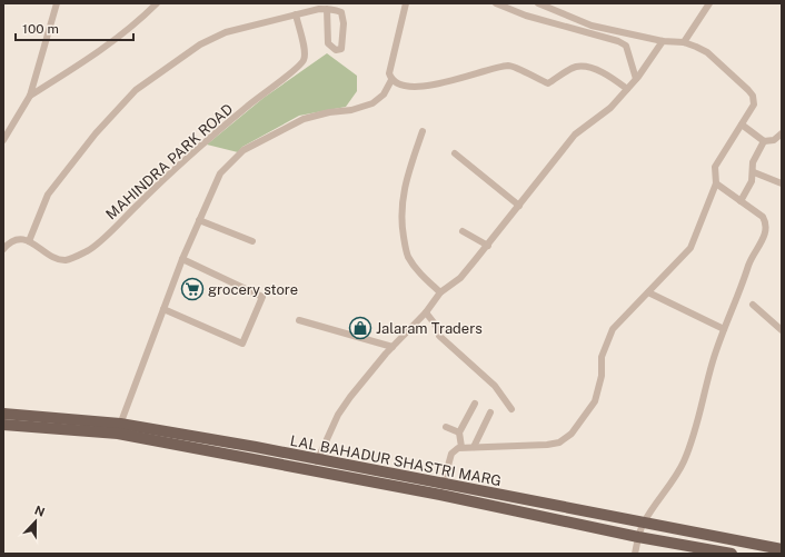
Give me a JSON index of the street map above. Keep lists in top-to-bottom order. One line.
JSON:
{"streets":{"main road":["LAL BAHADUR SHASTRI MARG"],"street":["MAHINDRA PARK ROAD"]},"places":{"supermarket":["grocery store"],"shop":["Jalaram Traders"]},"scale_bar":"100 m","north":"top"}
